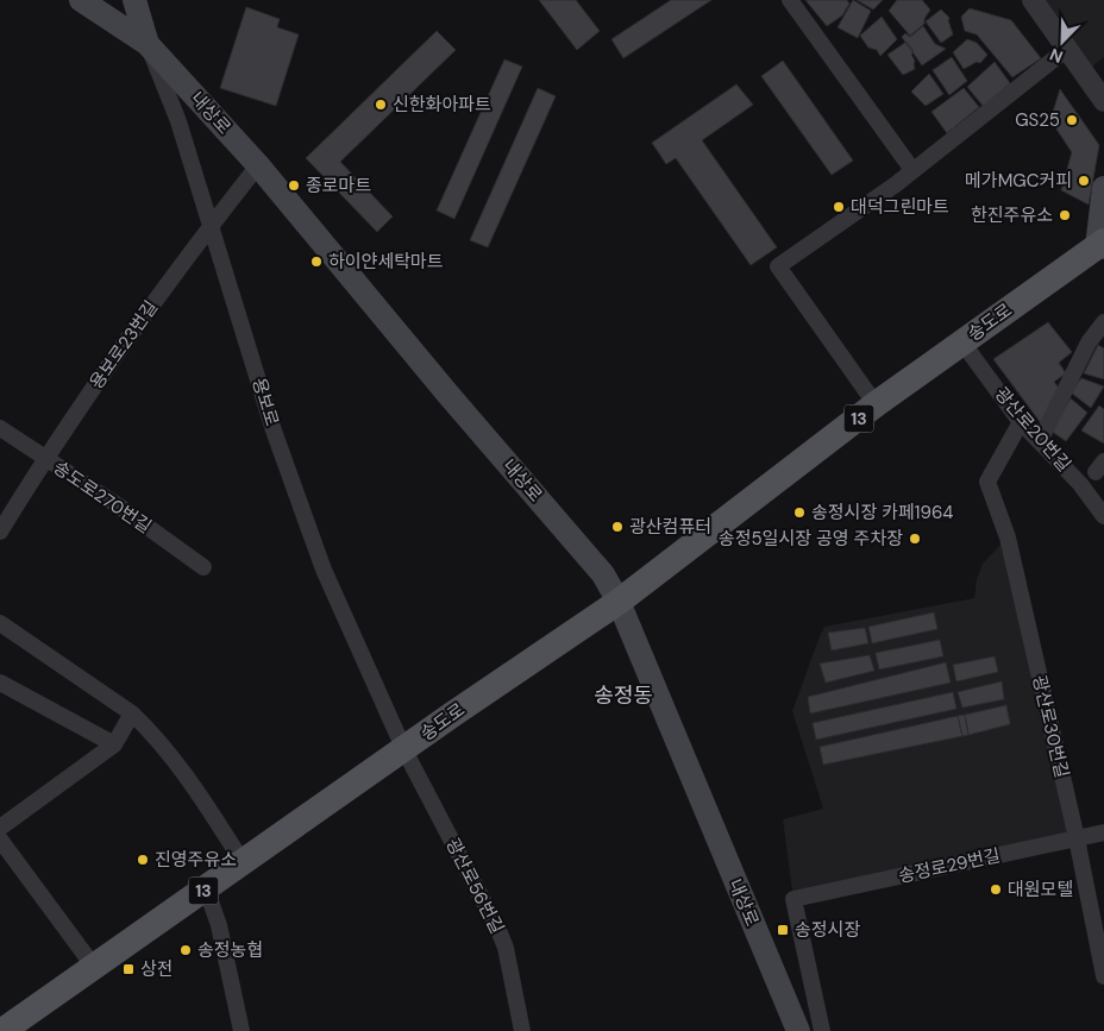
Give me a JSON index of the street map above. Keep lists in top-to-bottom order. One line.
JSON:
{"streets":{"main road":["내상로","송도로","13"],"street":["용보로23번길","용보로","광산로20번길","송도로270번길","광산로30번길","송정로29번길","광산로56번길"]},"crossings":[["내상로","송도로"],["내상로","용보로23번길"],["내상로","용보로"],["송도로","용보로"],["송도로","광산로20번길"],["송도로","광산로56번길"],["용보로23번길","용보로"],["용보로23번길","송도로270번길"],["용보로","광산로56번길"],["광산로20번길","광산로30번길"],["광산로30번길","송정로29번길"]],"districts":["송정동"],"places":{"other":["신한화아파트","GS25","메가MGC커피","종로마트","대덕그린마트","한진주유소","하이얀세탁마트","송정시장 카페1964","광산컴퓨터","송정5일시장 공영 주차장","진영주유소","대원모텔","송정농협"],"transit":["송정시장","상전"]},"north":"bottom left"}
